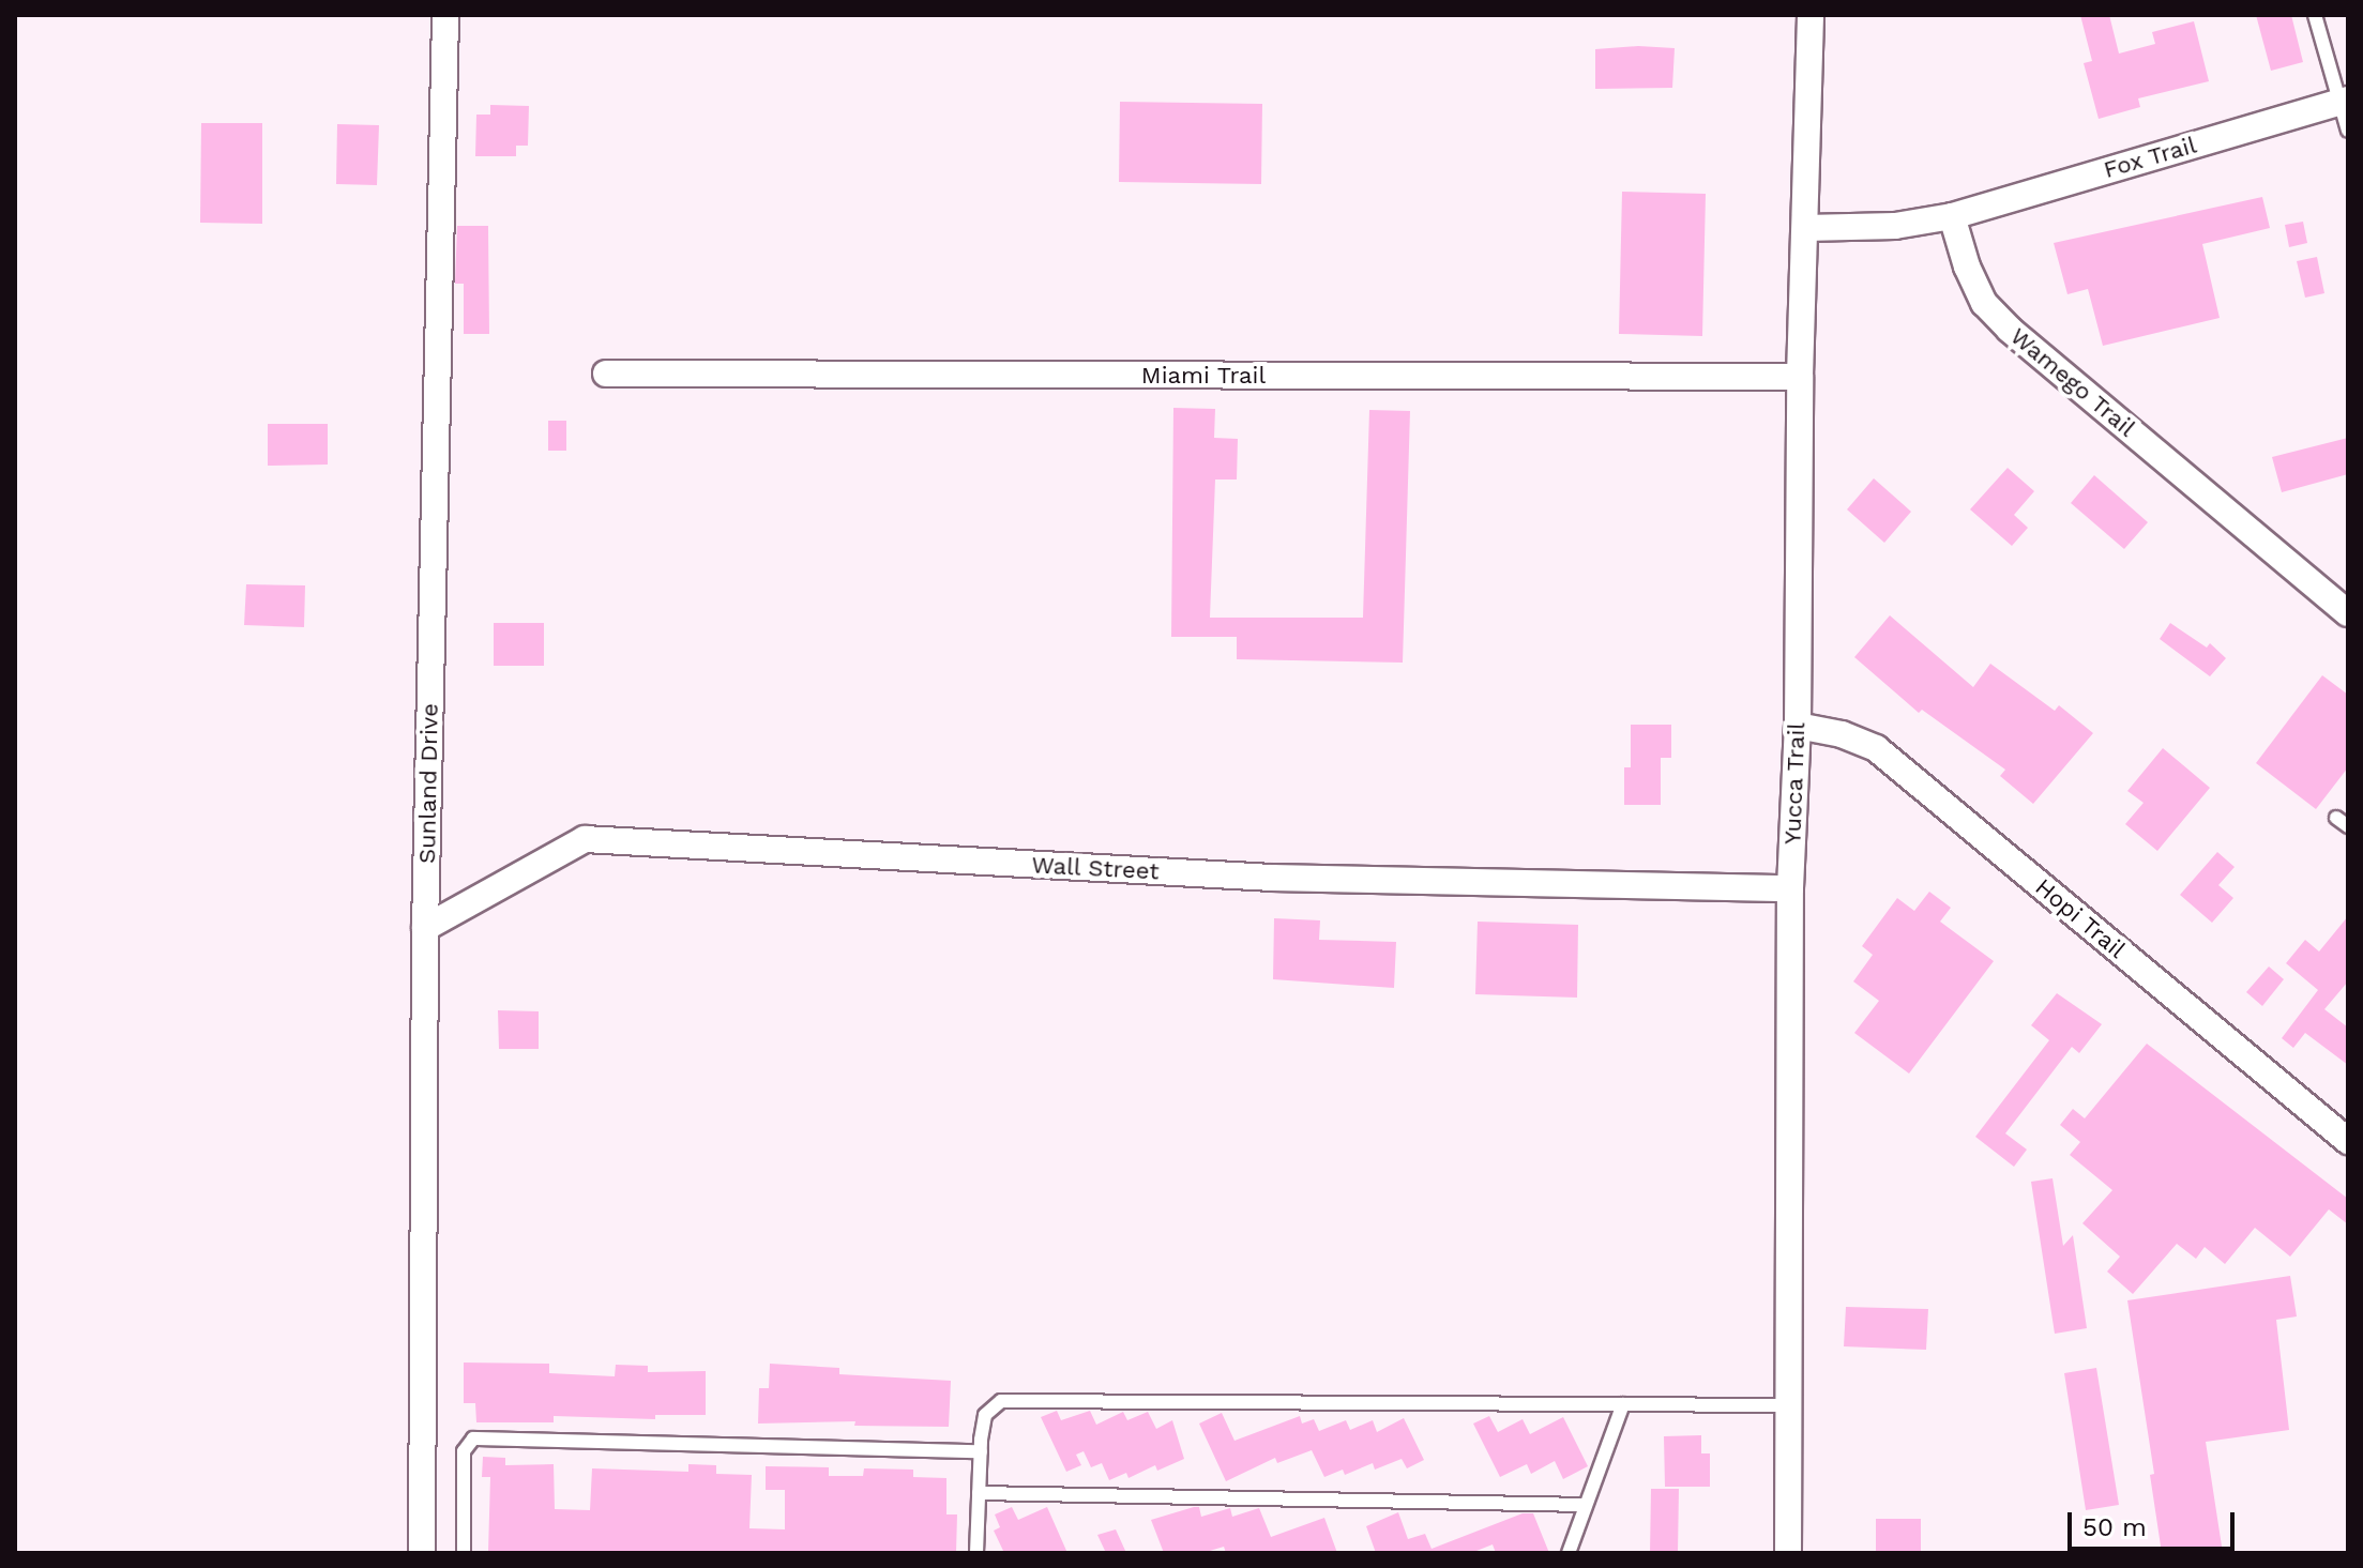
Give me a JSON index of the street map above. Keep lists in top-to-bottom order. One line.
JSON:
{"streets":{"street":["Fox Trail","Miami Trail","Wamego Trail","Sunland Drive","Yucca Trail","Wall Street","Hopi Trail"]},"crossings":[["Fox Trail","Wamego Trail"],["Miami Trail","Yucca Trail"],["Sunland Drive","Wall Street"],["Yucca Trail","Wall Street"],["Yucca Trail","Hopi Trail"]],"scale_bar":"50 m"}
